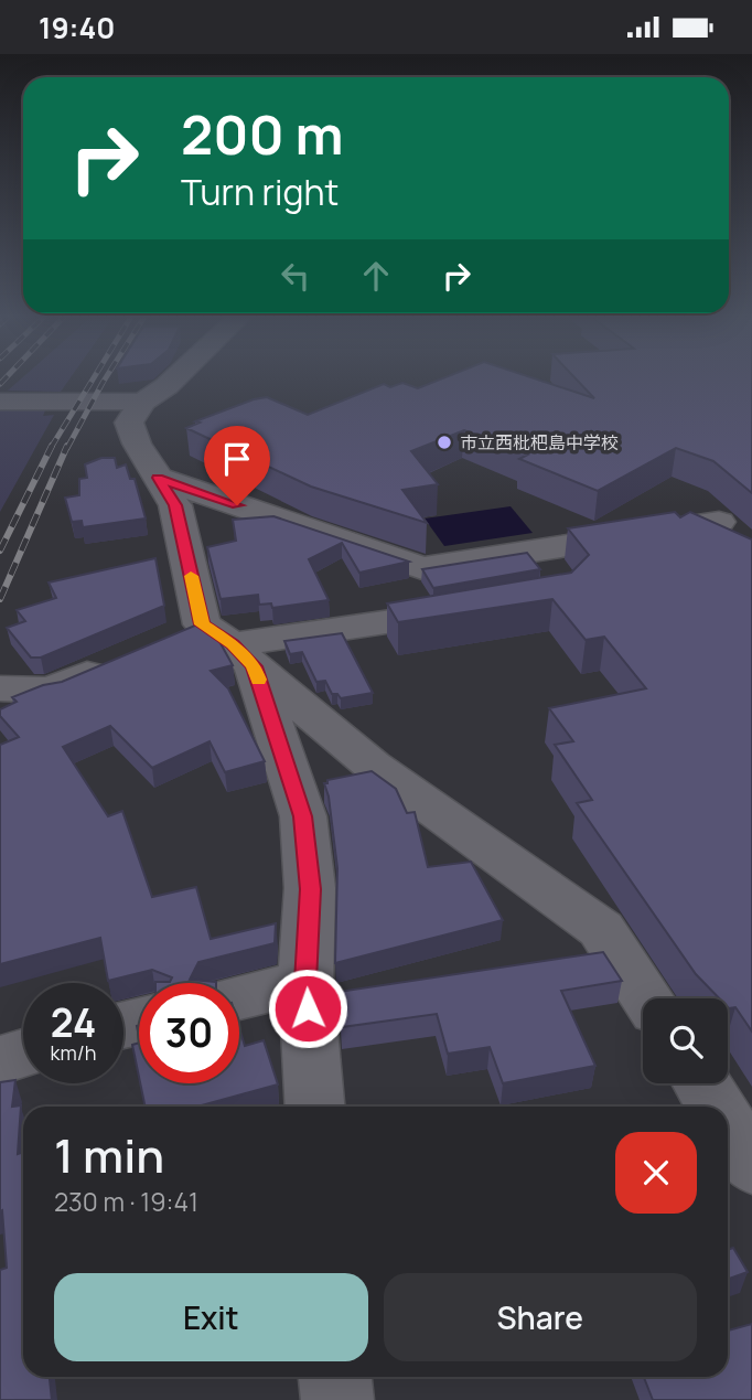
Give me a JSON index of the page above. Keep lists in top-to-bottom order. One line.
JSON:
{"places":["市立西枇杷島中学校"],"page":{"status":"19:40","turn":["200 m","Turn right"],"speed":"24 km/h","limit":"30","heading":["1 min","230 m · 19:41"],"buttons":["Exit","Share"]}}
